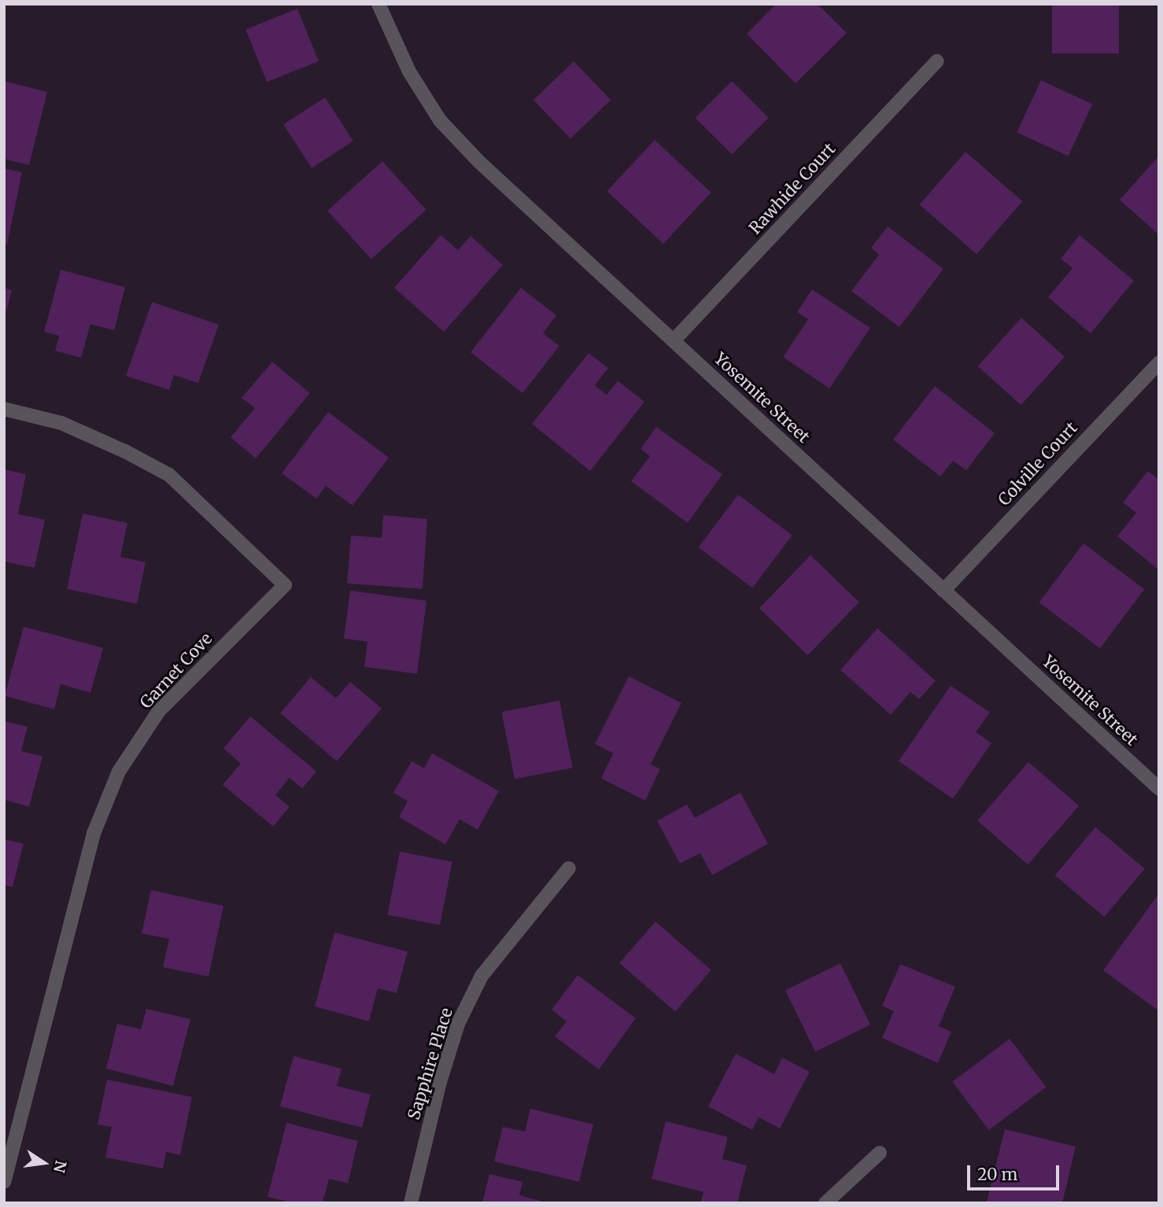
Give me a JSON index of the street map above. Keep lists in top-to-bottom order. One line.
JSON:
{"streets":{"street":["Rawhide Court","Yosemite Street","Colville Court","Garnet Cove","Sapphire Place"]},"crossings":[["Rawhide Court","Yosemite Street"],["Yosemite Street","Colville Court"]],"scale_bar":"20 m","north":"right"}
